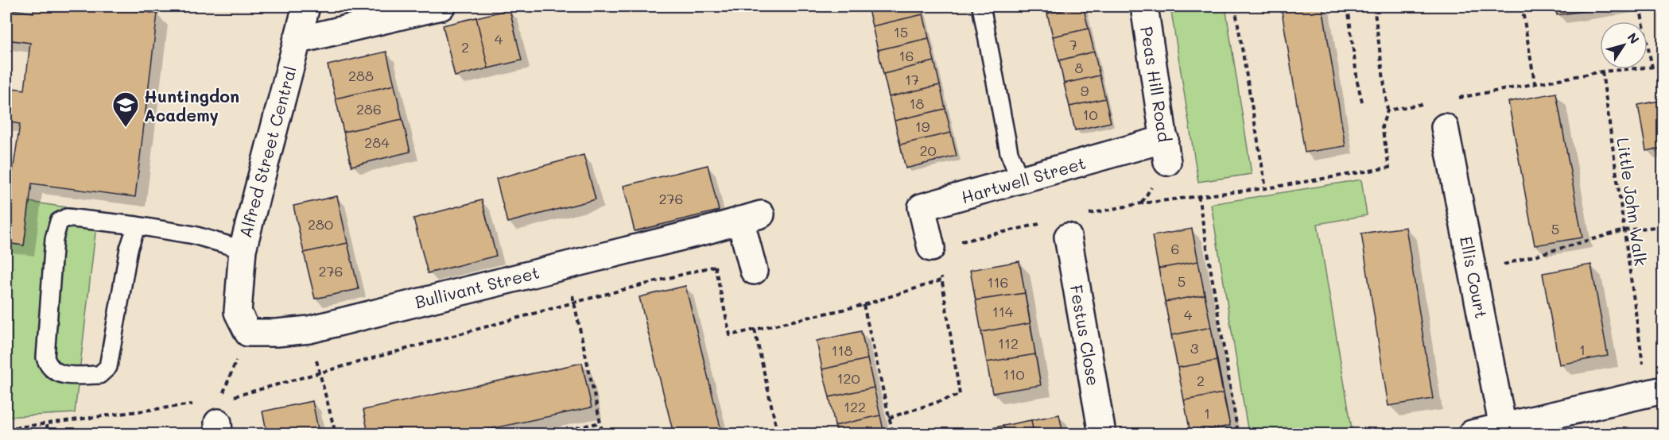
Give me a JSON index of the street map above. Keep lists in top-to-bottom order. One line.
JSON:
{"streets":{"street":["Peas Hill Road","Alfred Street Central","Hartwell Street","Ellis Court","Bullivant Street","Festus Close"],"path":["Little John Walk"]},"crossings":[["Peas Hill Road","Hartwell Street"],["Alfred Street Central","Bullivant Street"]],"places":{"school or university":["Huntingdon Academy"]},"house_numbers":["15","4","7","2","16","8","288","17","9","18","286","10","19","284","20","276","280","5","6","276","5","116","114","4","112","3","1","118","110","120","2","122","1"],"north":"top right"}
